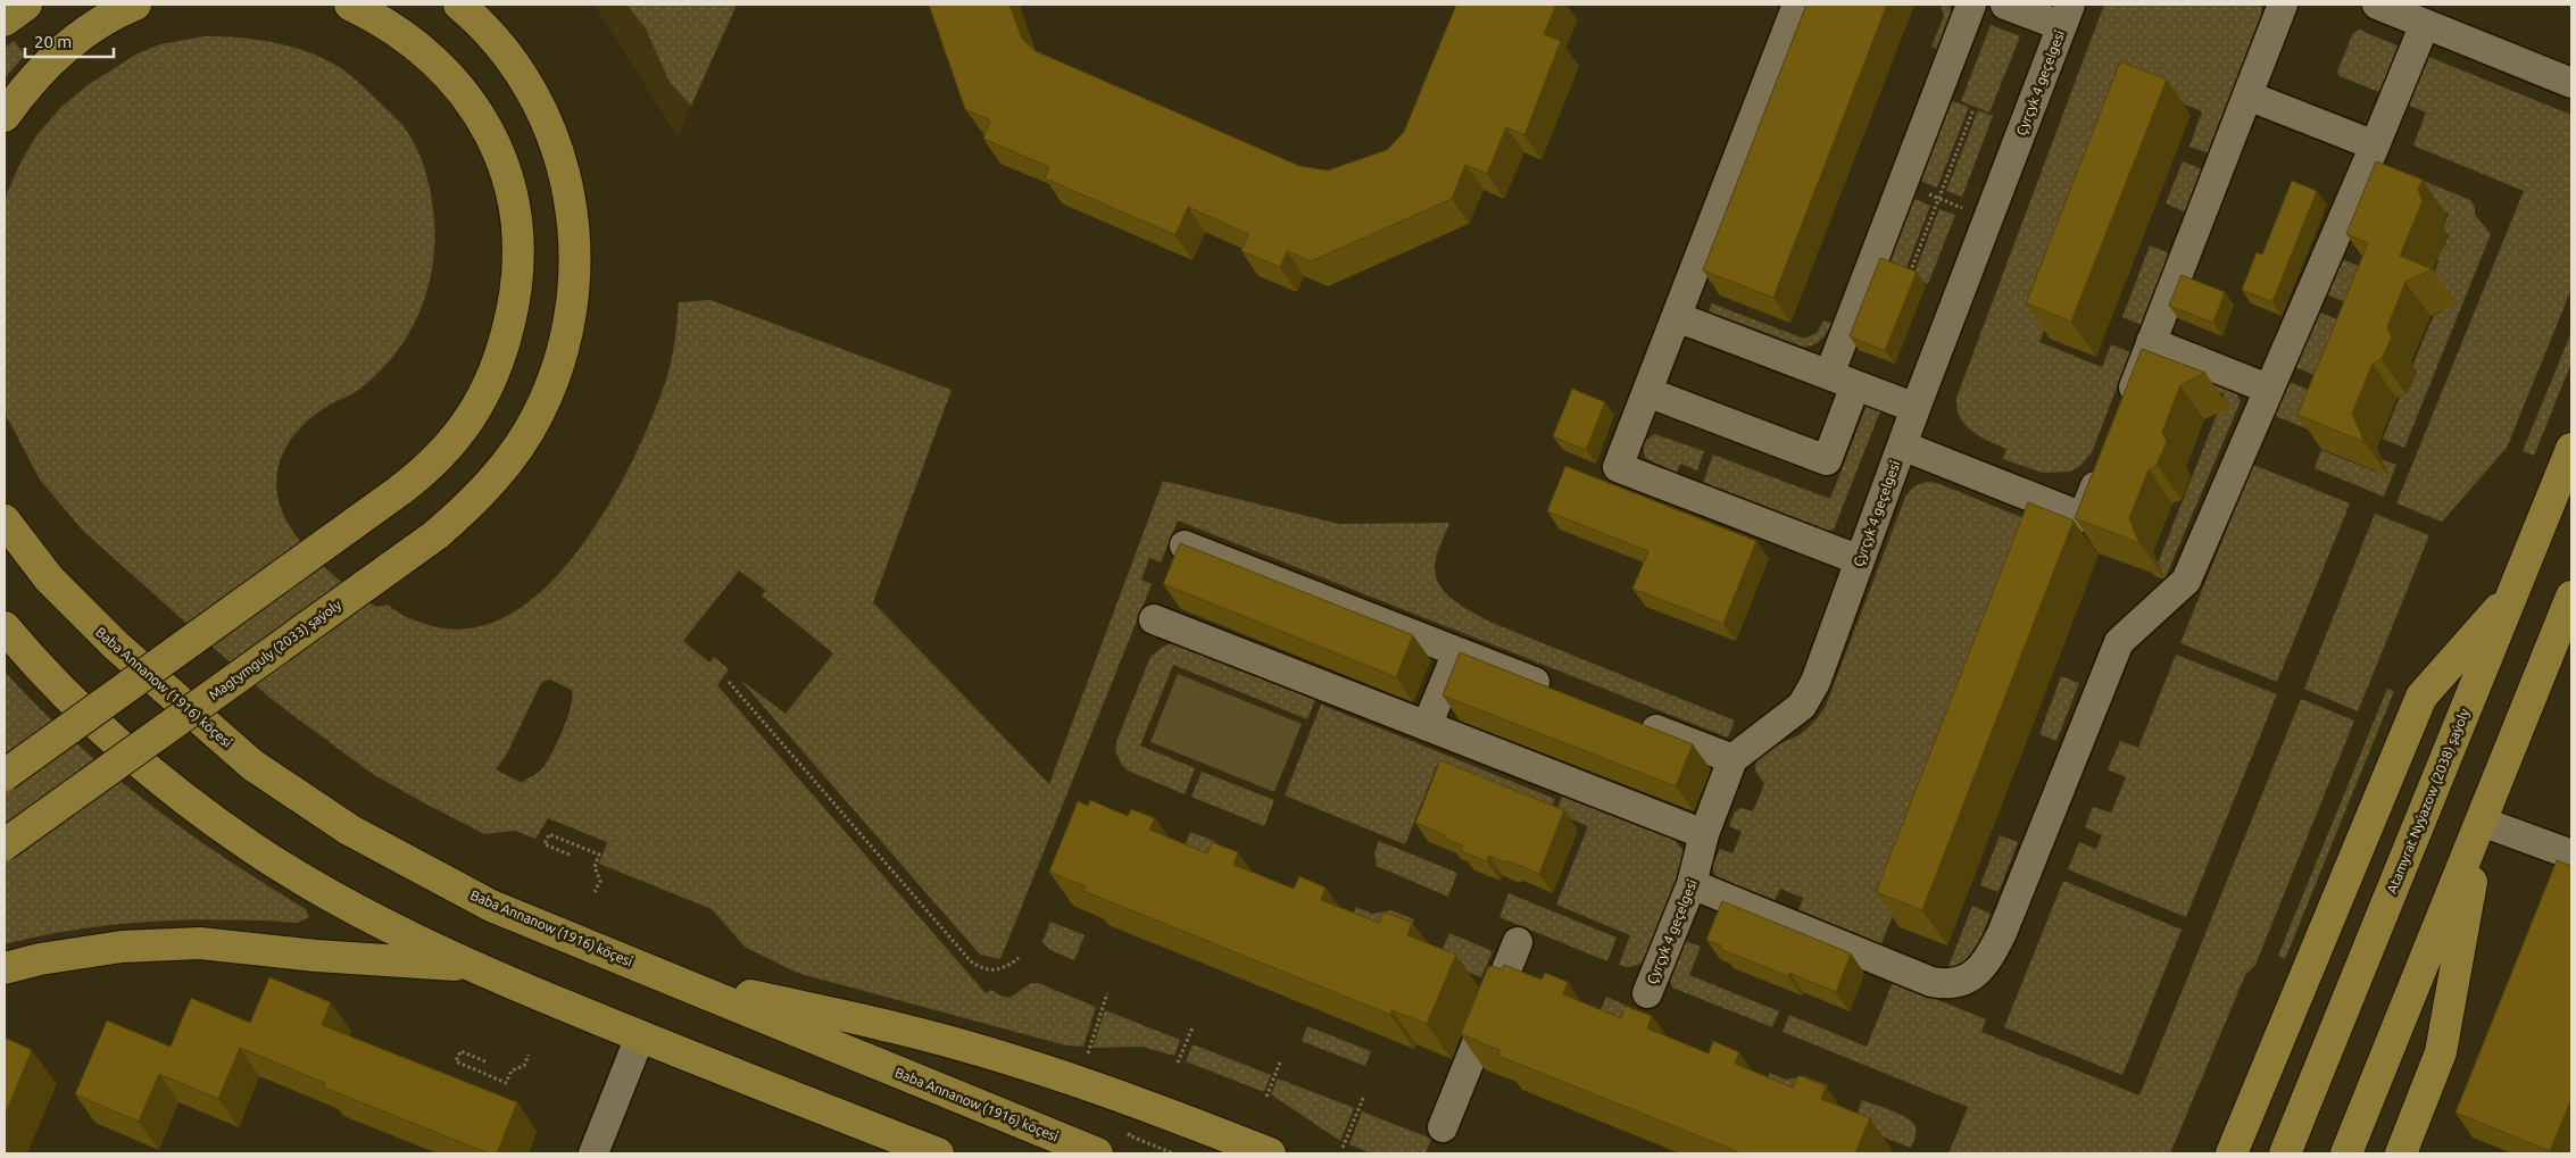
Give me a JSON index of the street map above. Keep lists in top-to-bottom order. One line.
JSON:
{"streets":{"main road":["Magtymguly (2033) şaýoly","Baba Annanow (1916) köçesi","Atamyrat Nyýazow (2038) şaýoly"],"street":["Çyrçyk 4 geçelgesi"]},"scale_bar":"20 m"}
